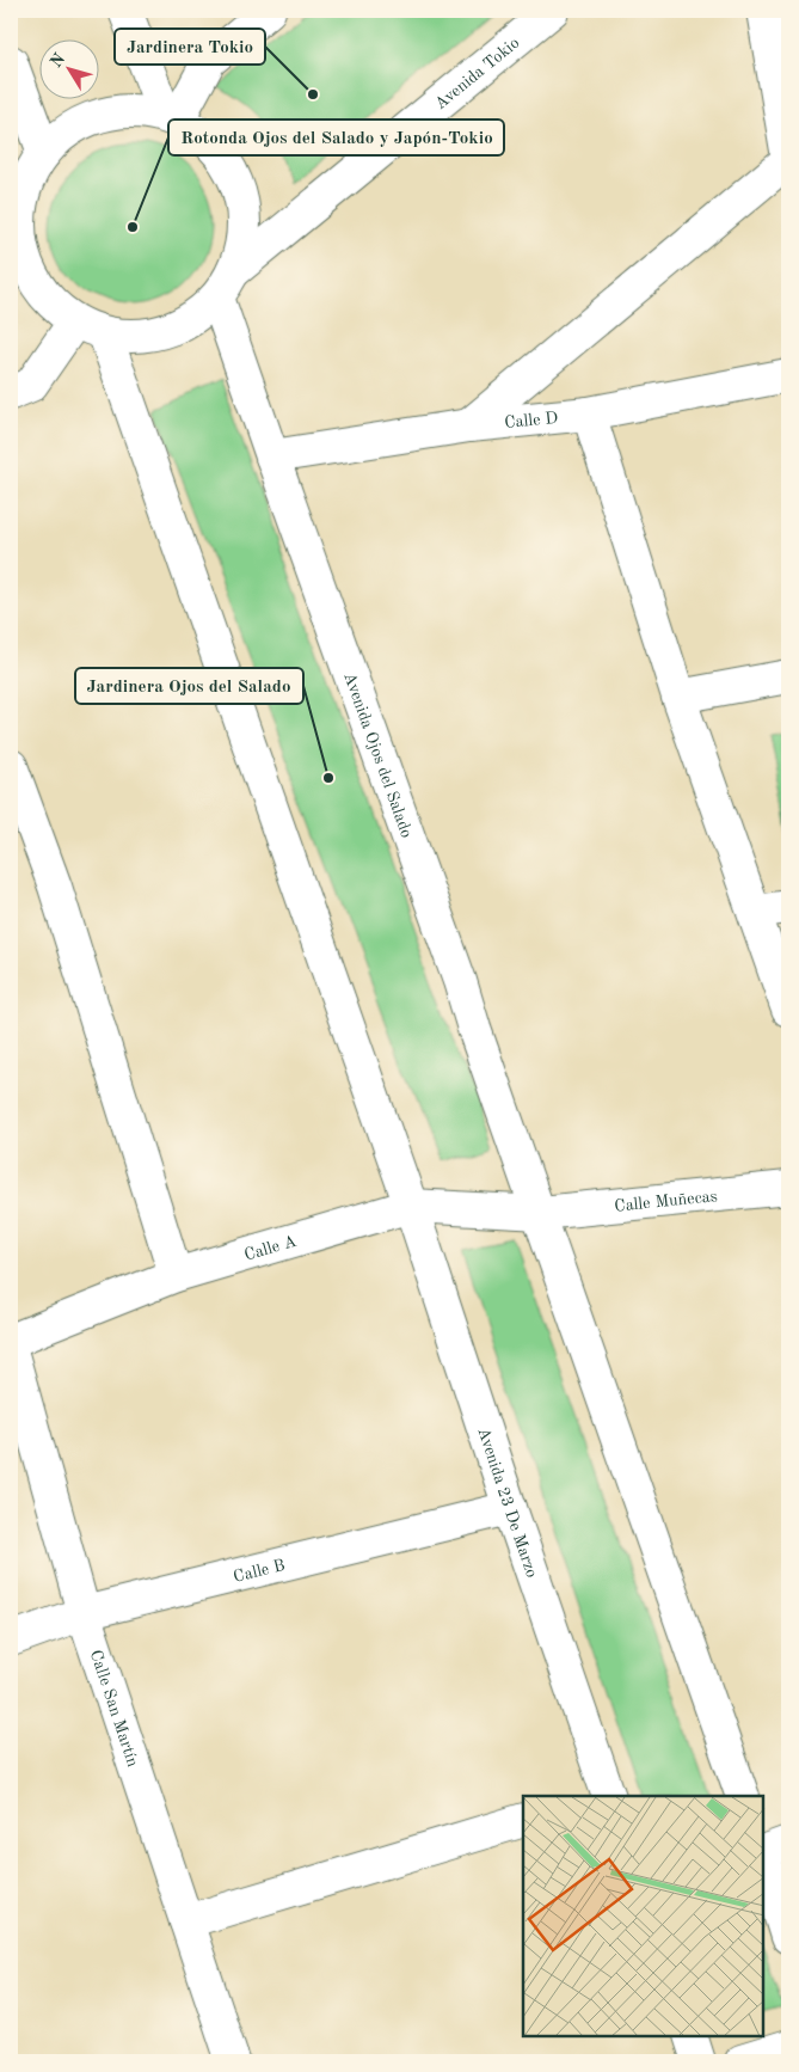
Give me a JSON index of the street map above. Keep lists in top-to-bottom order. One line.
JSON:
{"streets":{"street":["Avenida Tokio","Calle D","Avenida Ojos del Salado","Calle Muñecas","Calle A","Avenida 23 De Marzo","Calle B","Calle San Martín"]},"crossings":[["Calle D","Avenida Ojos del Salado"],["Avenida Ojos del Salado","Calle Muñecas"],["Avenida Ojos del Salado","Calle A"],["Calle Muñecas","Calle A"],["Calle A","Avenida 23 De Marzo"],["Avenida 23 De Marzo","Calle B"],["Calle B","Calle San Martín"]],"places":["Jardinera Tokio","Rotonda Ojos del Salado y Japón-Tokio","Jardinera Ojos del Salado"],"north":"top left"}
